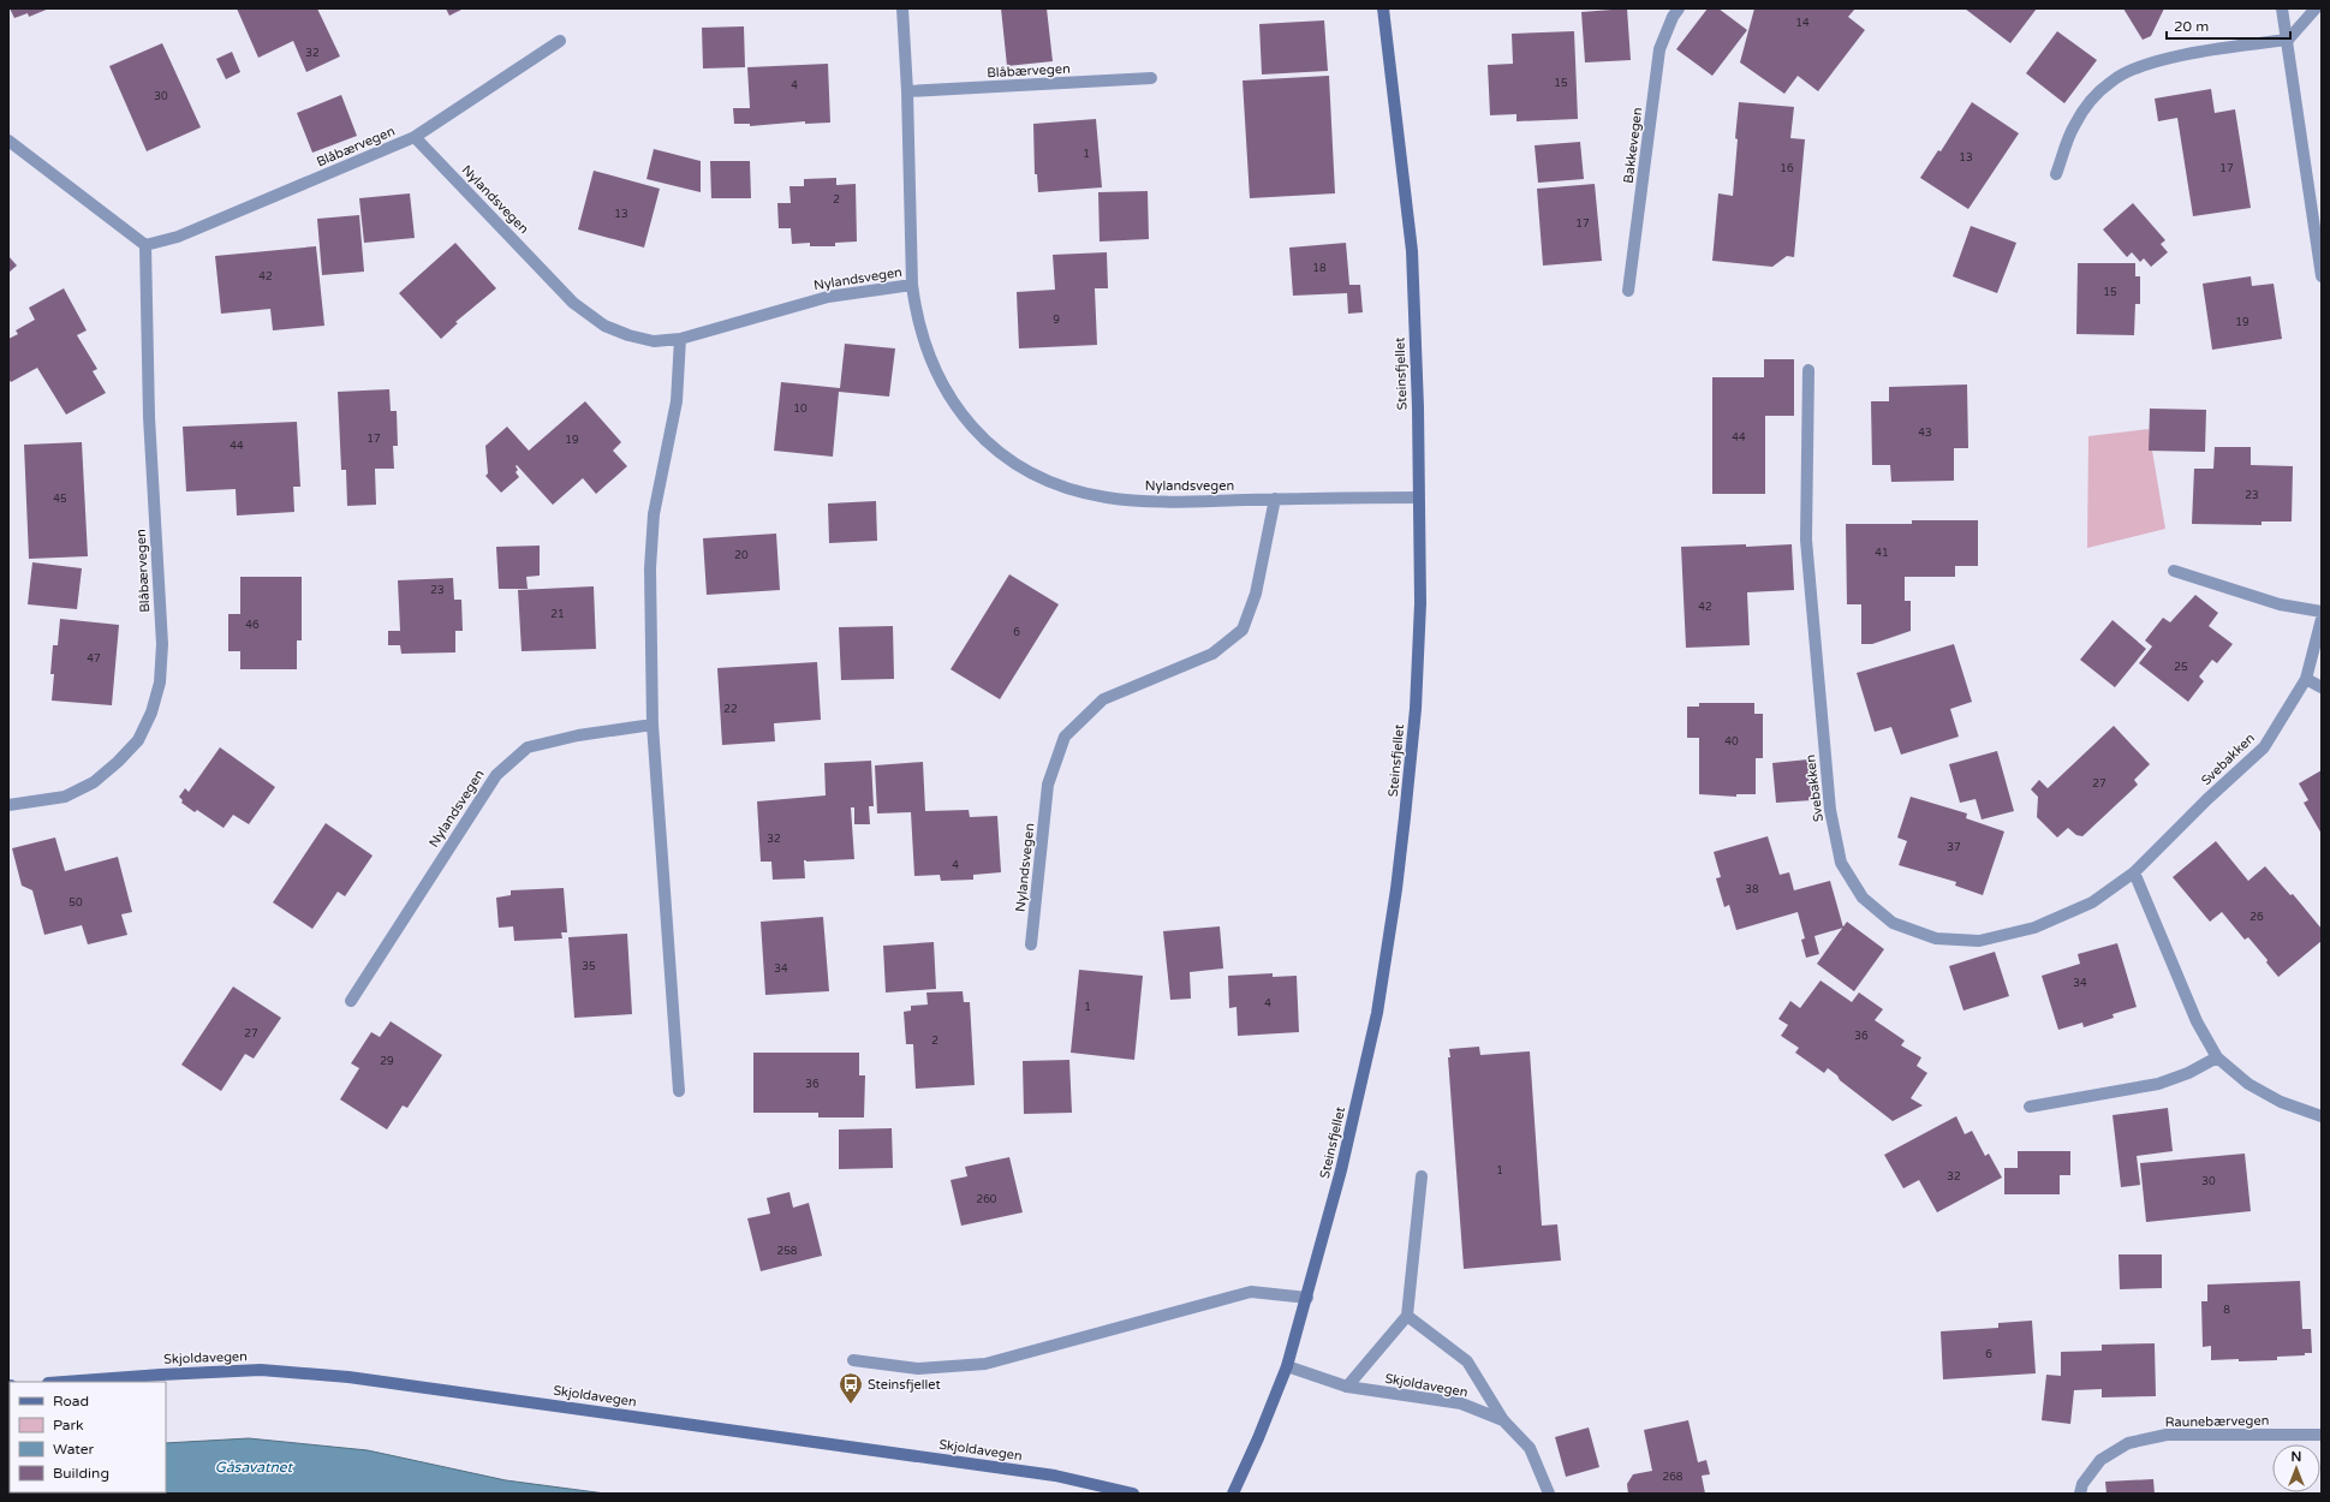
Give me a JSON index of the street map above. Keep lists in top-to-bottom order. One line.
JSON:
{"streets":{"street":["Blåbærvegen","Bakkevegen","Nylandsvegen","Steinsfjellet","Svebakken","Skjoldavegen","Raunebærvegen"]},"crossings":[["Blåbærvegen","Nylandsvegen"],["Nylandsvegen","Steinsfjellet"],["Steinsfjellet","Skjoldavegen"]],"water":["Gåsavatnet"],"places":{"bus stop":["Steinsfjellet"]},"house_numbers":["14","32","15","4","30","1","13","16","17","2","13","17","18","42","15","9","19","10","43","44","17","19","44","23","45","41","20","23","42","21","46","6","47","25","22","40","27","32","37","4","38","50","26","35","34","34","4","1","27","36","2","29","36","1","32","30","260","258","8","6","268"],"legend":["Road","Park","Water","Building"],"scale_bar":"20 m","north":"top"}
